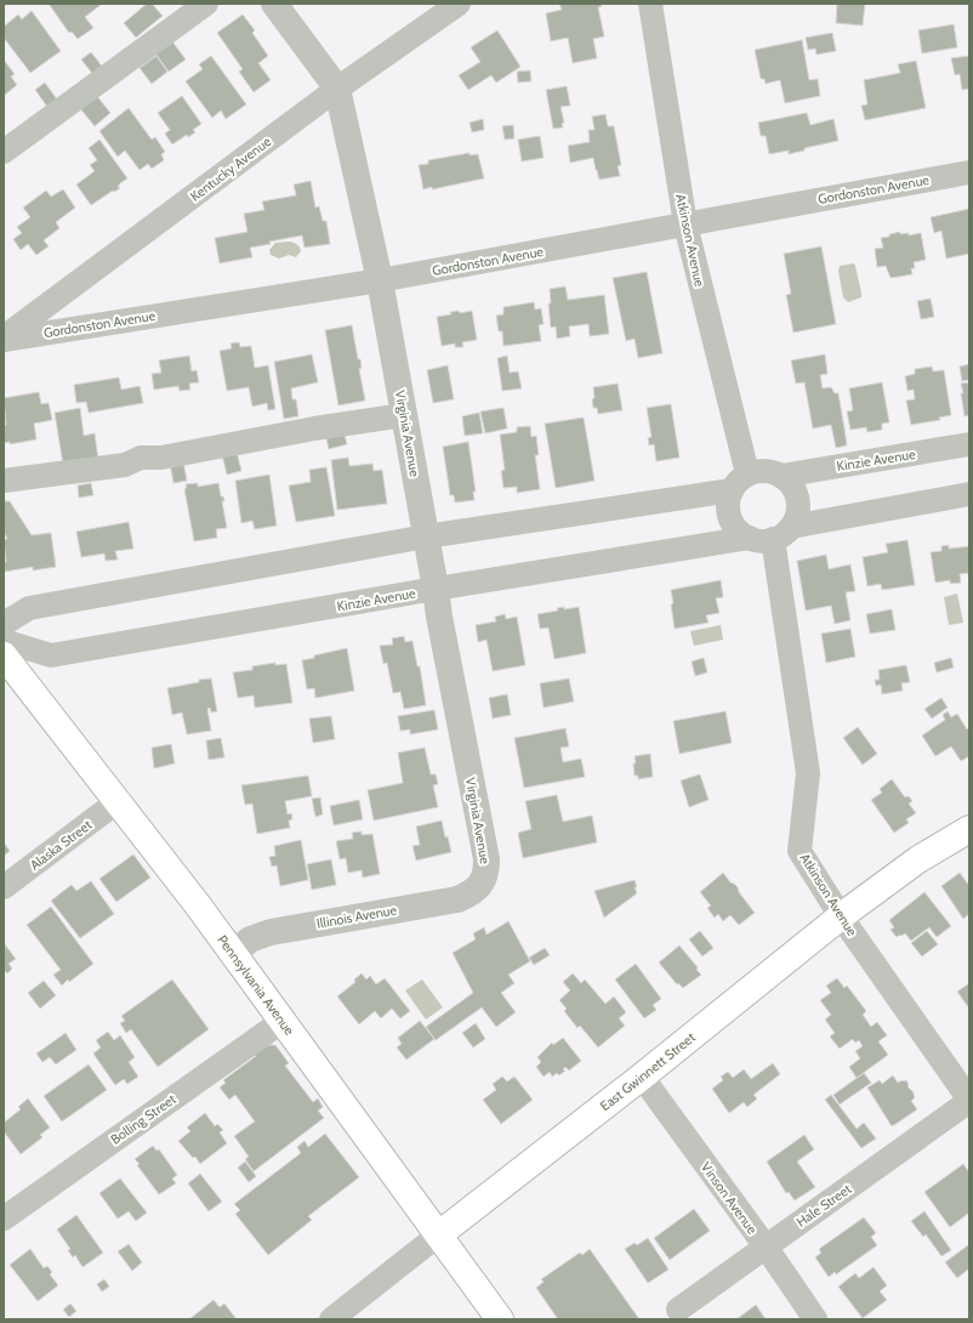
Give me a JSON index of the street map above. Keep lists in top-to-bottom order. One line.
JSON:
{"streets":{"main road":["Pennsylvania Avenue","East Gwinnett Street"],"street":["Kentucky Avenue","Gordonston Avenue","Atkinson Avenue","Virginia Avenue","Kinzie Avenue","Alaska Street","Illinois Avenue","Bolling Street","Vinson Avenue","Hale Street"]},"crossings":[["Kentucky Avenue","Gordonston Avenue"],["Kentucky Avenue","Virginia Avenue"],["Gordonston Avenue","Atkinson Avenue"],["Gordonston Avenue","Virginia Avenue"],["Atkinson Avenue","Kinzie Avenue"],["Atkinson Avenue","East Gwinnett Street"],["Atkinson Avenue","Hale Street"],["Virginia Avenue","Kinzie Avenue"],["Virginia Avenue","Illinois Avenue"],["Alaska Street","Pennsylvania Avenue"],["Illinois Avenue","Pennsylvania Avenue"],["Pennsylvania Avenue","East Gwinnett Street"],["Pennsylvania Avenue","Bolling Street"],["East Gwinnett Street","Vinson Avenue"],["Vinson Avenue","Hale Street"]]}
